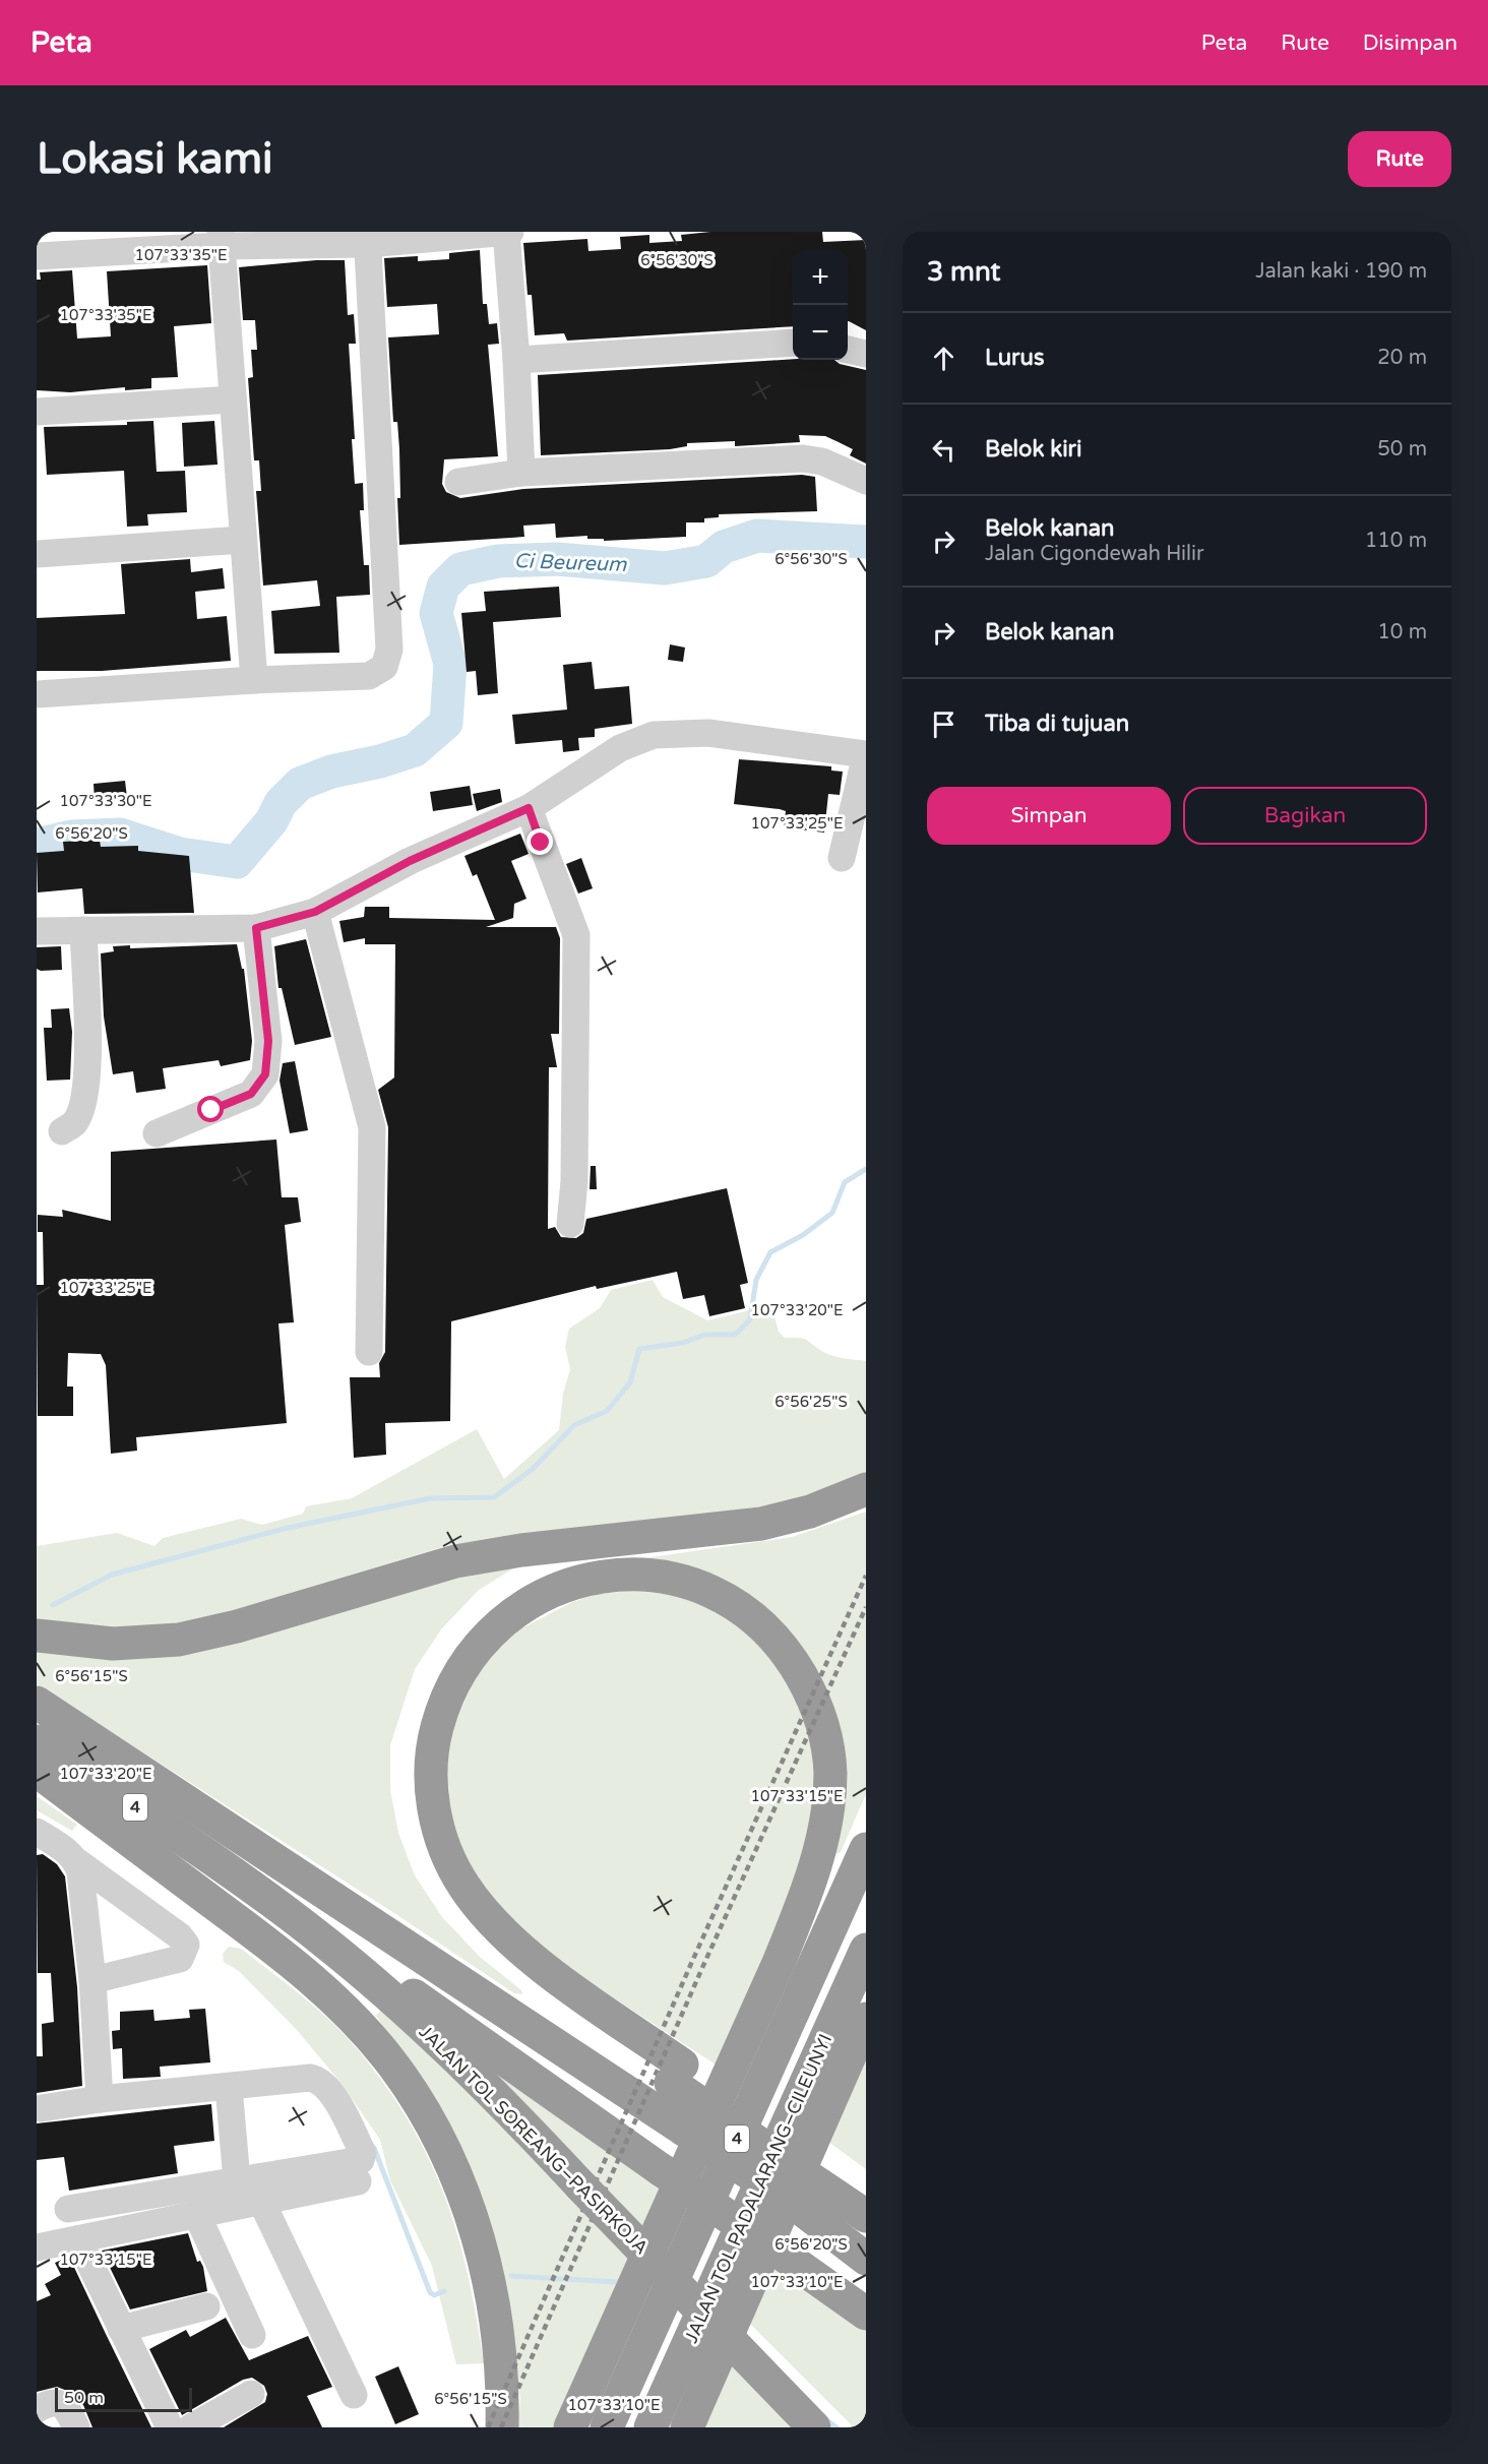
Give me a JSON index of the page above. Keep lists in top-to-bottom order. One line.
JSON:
{"streets":{"highway":["4","JALAN TOL SOREANG–PASIRKOJA","JALAN TOL PADALARANG–CILEUNYI"]},"crossings":[["4","JALAN TOL SOREANG–PASIRKOJA"]],"water":["Ci Beureum"],"scale_bar":"50 m","page":{"header":"Peta","nav":["Peta","Rute","Disimpan"],"buttons":["Rute",["Simpan","Bagikan"]],"title":"Lokasi kami","heading":["3 mnt","Jalan kaki · 190 m"],"map_buttons":["+","−"],"list":[["Lurus","20 m"],["Belok kiri","50 m"],["Belok kanan","Jalan Cigondewah Hilir","110 m"],["Belok kanan","10 m"],"Tiba di tujuan"],"scale":"50 m"},"coordinates":["107°33'35\"E","6°56'30\"S","107°33'30\"E","107°33'25\"E","6°56'20\"S","107°33'20\"E","6°56'25\"S","6°56'15\"S","107°33'15\"E","107°33'10\"E"]}
